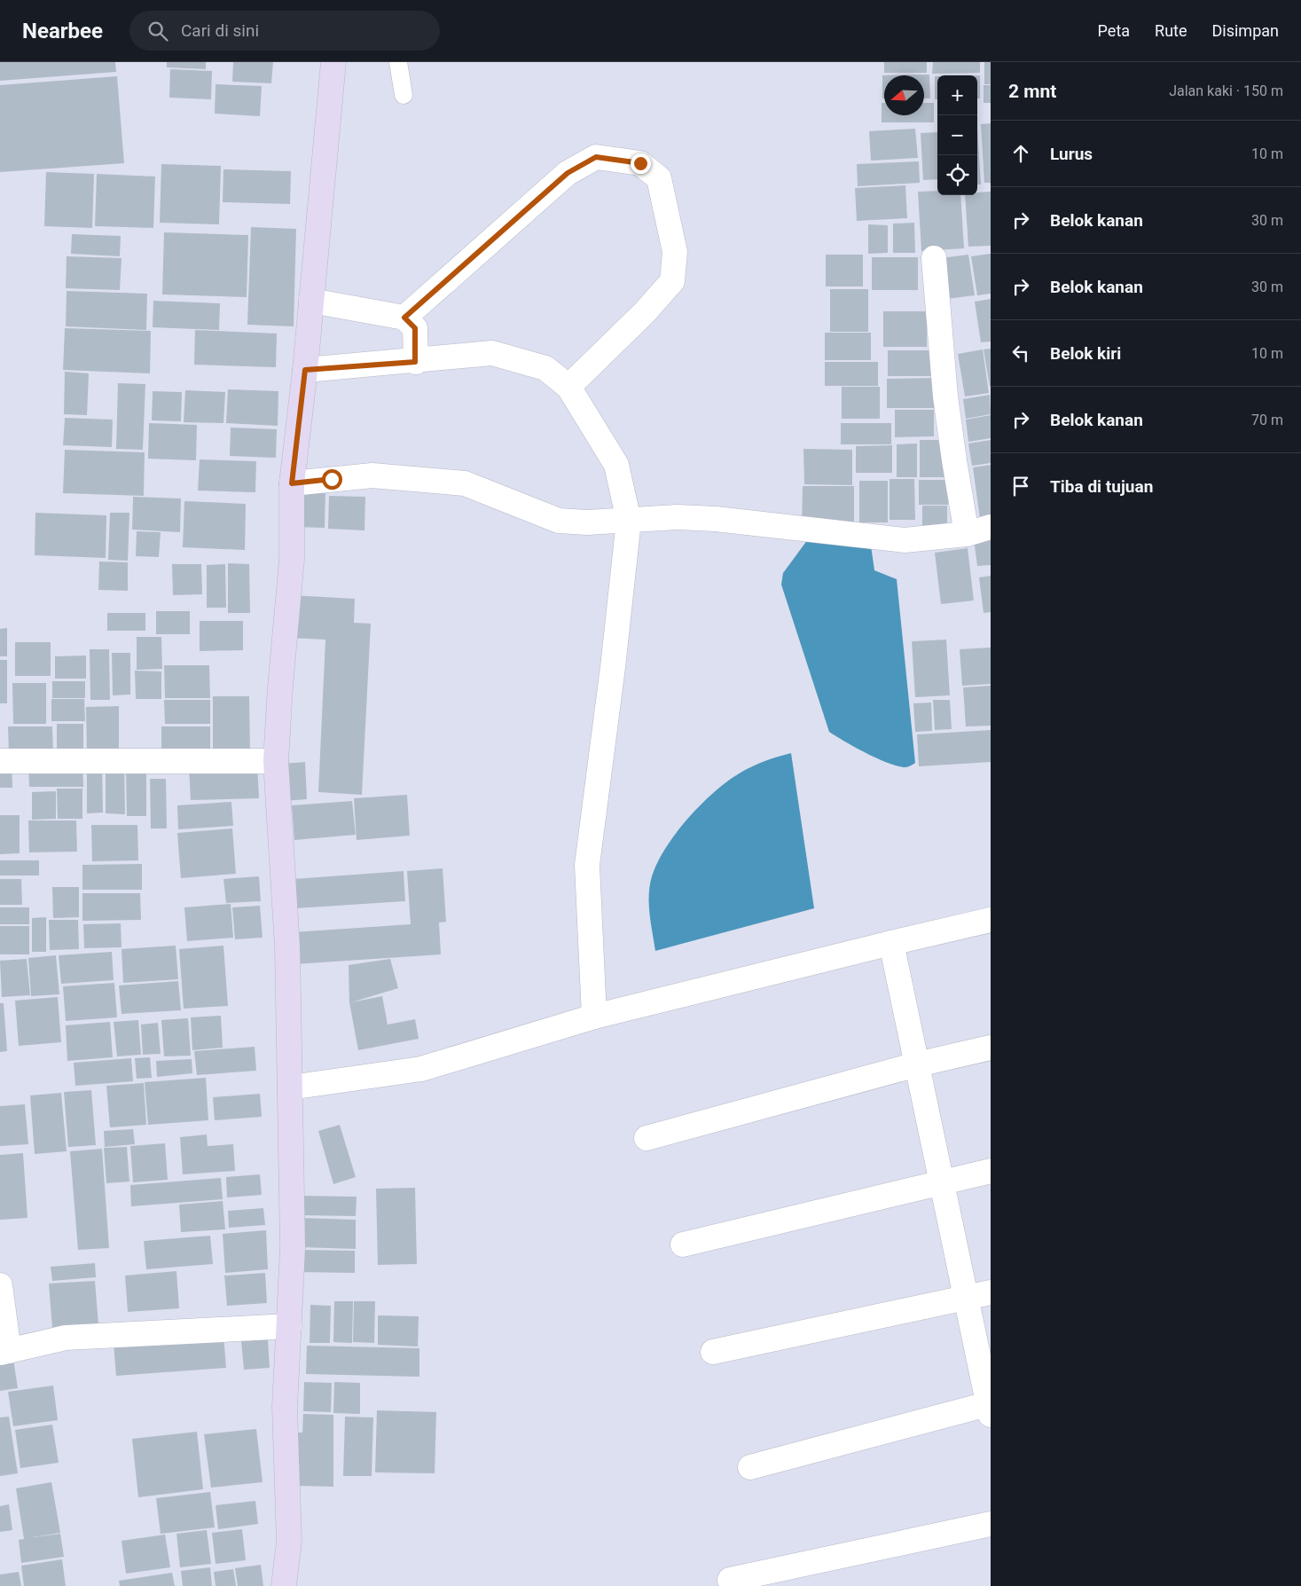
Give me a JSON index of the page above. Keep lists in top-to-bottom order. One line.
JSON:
{"north":"left","page":{"header":"Nearbee","search":"Cari di sini","nav":["Peta","Rute","Disimpan"],"heading":["2 mnt","Jalan kaki · 150 m"],"map_buttons":["+","−"],"list":[["Lurus","10 m"],["Belok kanan","30 m"],["Belok kanan","30 m"],["Belok kiri","10 m"],["Belok kanan","70 m"],"Tiba di tujuan"]}}
